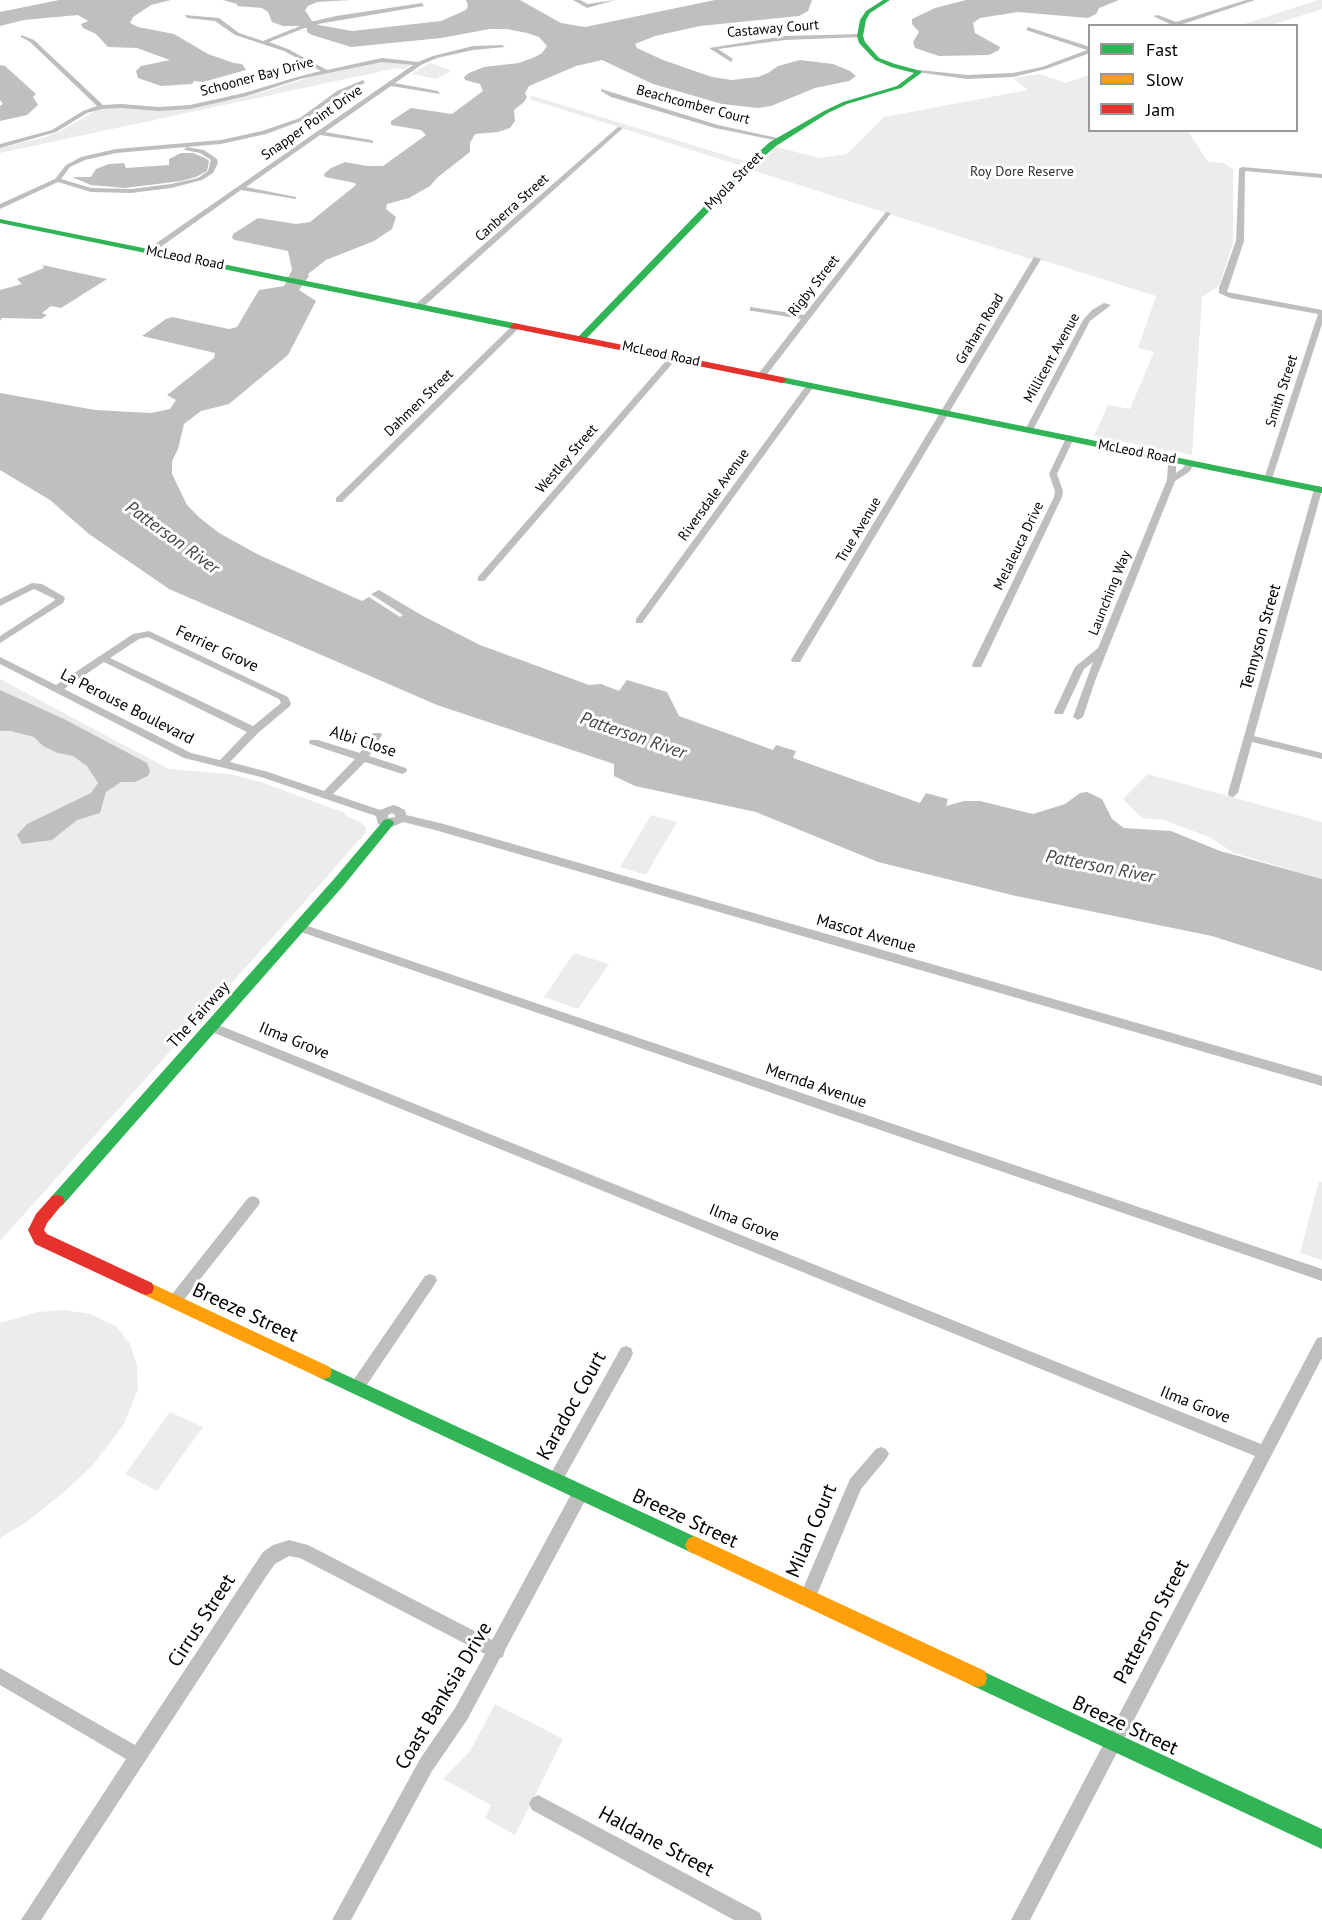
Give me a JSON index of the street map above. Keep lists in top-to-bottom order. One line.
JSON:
{"streets":{"street":["Castaway Court","Schooner Bay Drive","Beachcomber Court","Snapper Point Drive","Myola Street","Canberra Street","McLeod Road","Rigby Street","Graham Road","Millicent Avenue","Smith Street","Dahmen Street","Westley Street","Riversdale Avenue","True Avenue","Melaleuca Drive","Launching Way","Tennyson Street","Ferrier Grove","La Perouse Boulevard","Albi Close","Mascot Avenue","The Fairway","Ilma Grove","Mernda Avenue","Breeze Street","Karadoc Court","Milan Court","Cirrus Street","Patterson Street","Coast Banksia Drive","Haldane Street"]},"crossings":[["Schooner Bay Drive","Snapper Point Drive"],["Beachcomber Court","Myola Street"],["Snapper Point Drive","McLeod Road"],["Myola Street","McLeod Road"],["Canberra Street","McLeod Road"],["McLeod Road","Rigby Street"],["McLeod Road","Graham Road"],["McLeod Road","Millicent Avenue"],["McLeod Road","Smith Street"],["McLeod Road","Dahmen Street"],["McLeod Road","Westley Street"],["McLeod Road","Riversdale Avenue"],["McLeod Road","True Avenue"],["McLeod Road","Melaleuca Drive"],["McLeod Road","Launching Way"],["McLeod Road","Tennyson Street"],["Graham Road","True Avenue"],["Ferrier Grove","La Perouse Boulevard"],["La Perouse Boulevard","Mascot Avenue"],["La Perouse Boulevard","The Fairway"],["Mascot Avenue","The Fairway"],["The Fairway","Ilma Grove"],["The Fairway","Mernda Avenue"],["The Fairway","Breeze Street"],["Ilma Grove","Patterson Street"],["Breeze Street","Karadoc Court"],["Breeze Street","Milan Court"],["Breeze Street","Patterson Street"],["Breeze Street","Coast Banksia Drive"],["Cirrus Street","Coast Banksia Drive"]],"water":["Patterson River"],"parks":["Roy Dore Reserve"],"legend":["Fast","Slow","Jam"]}
